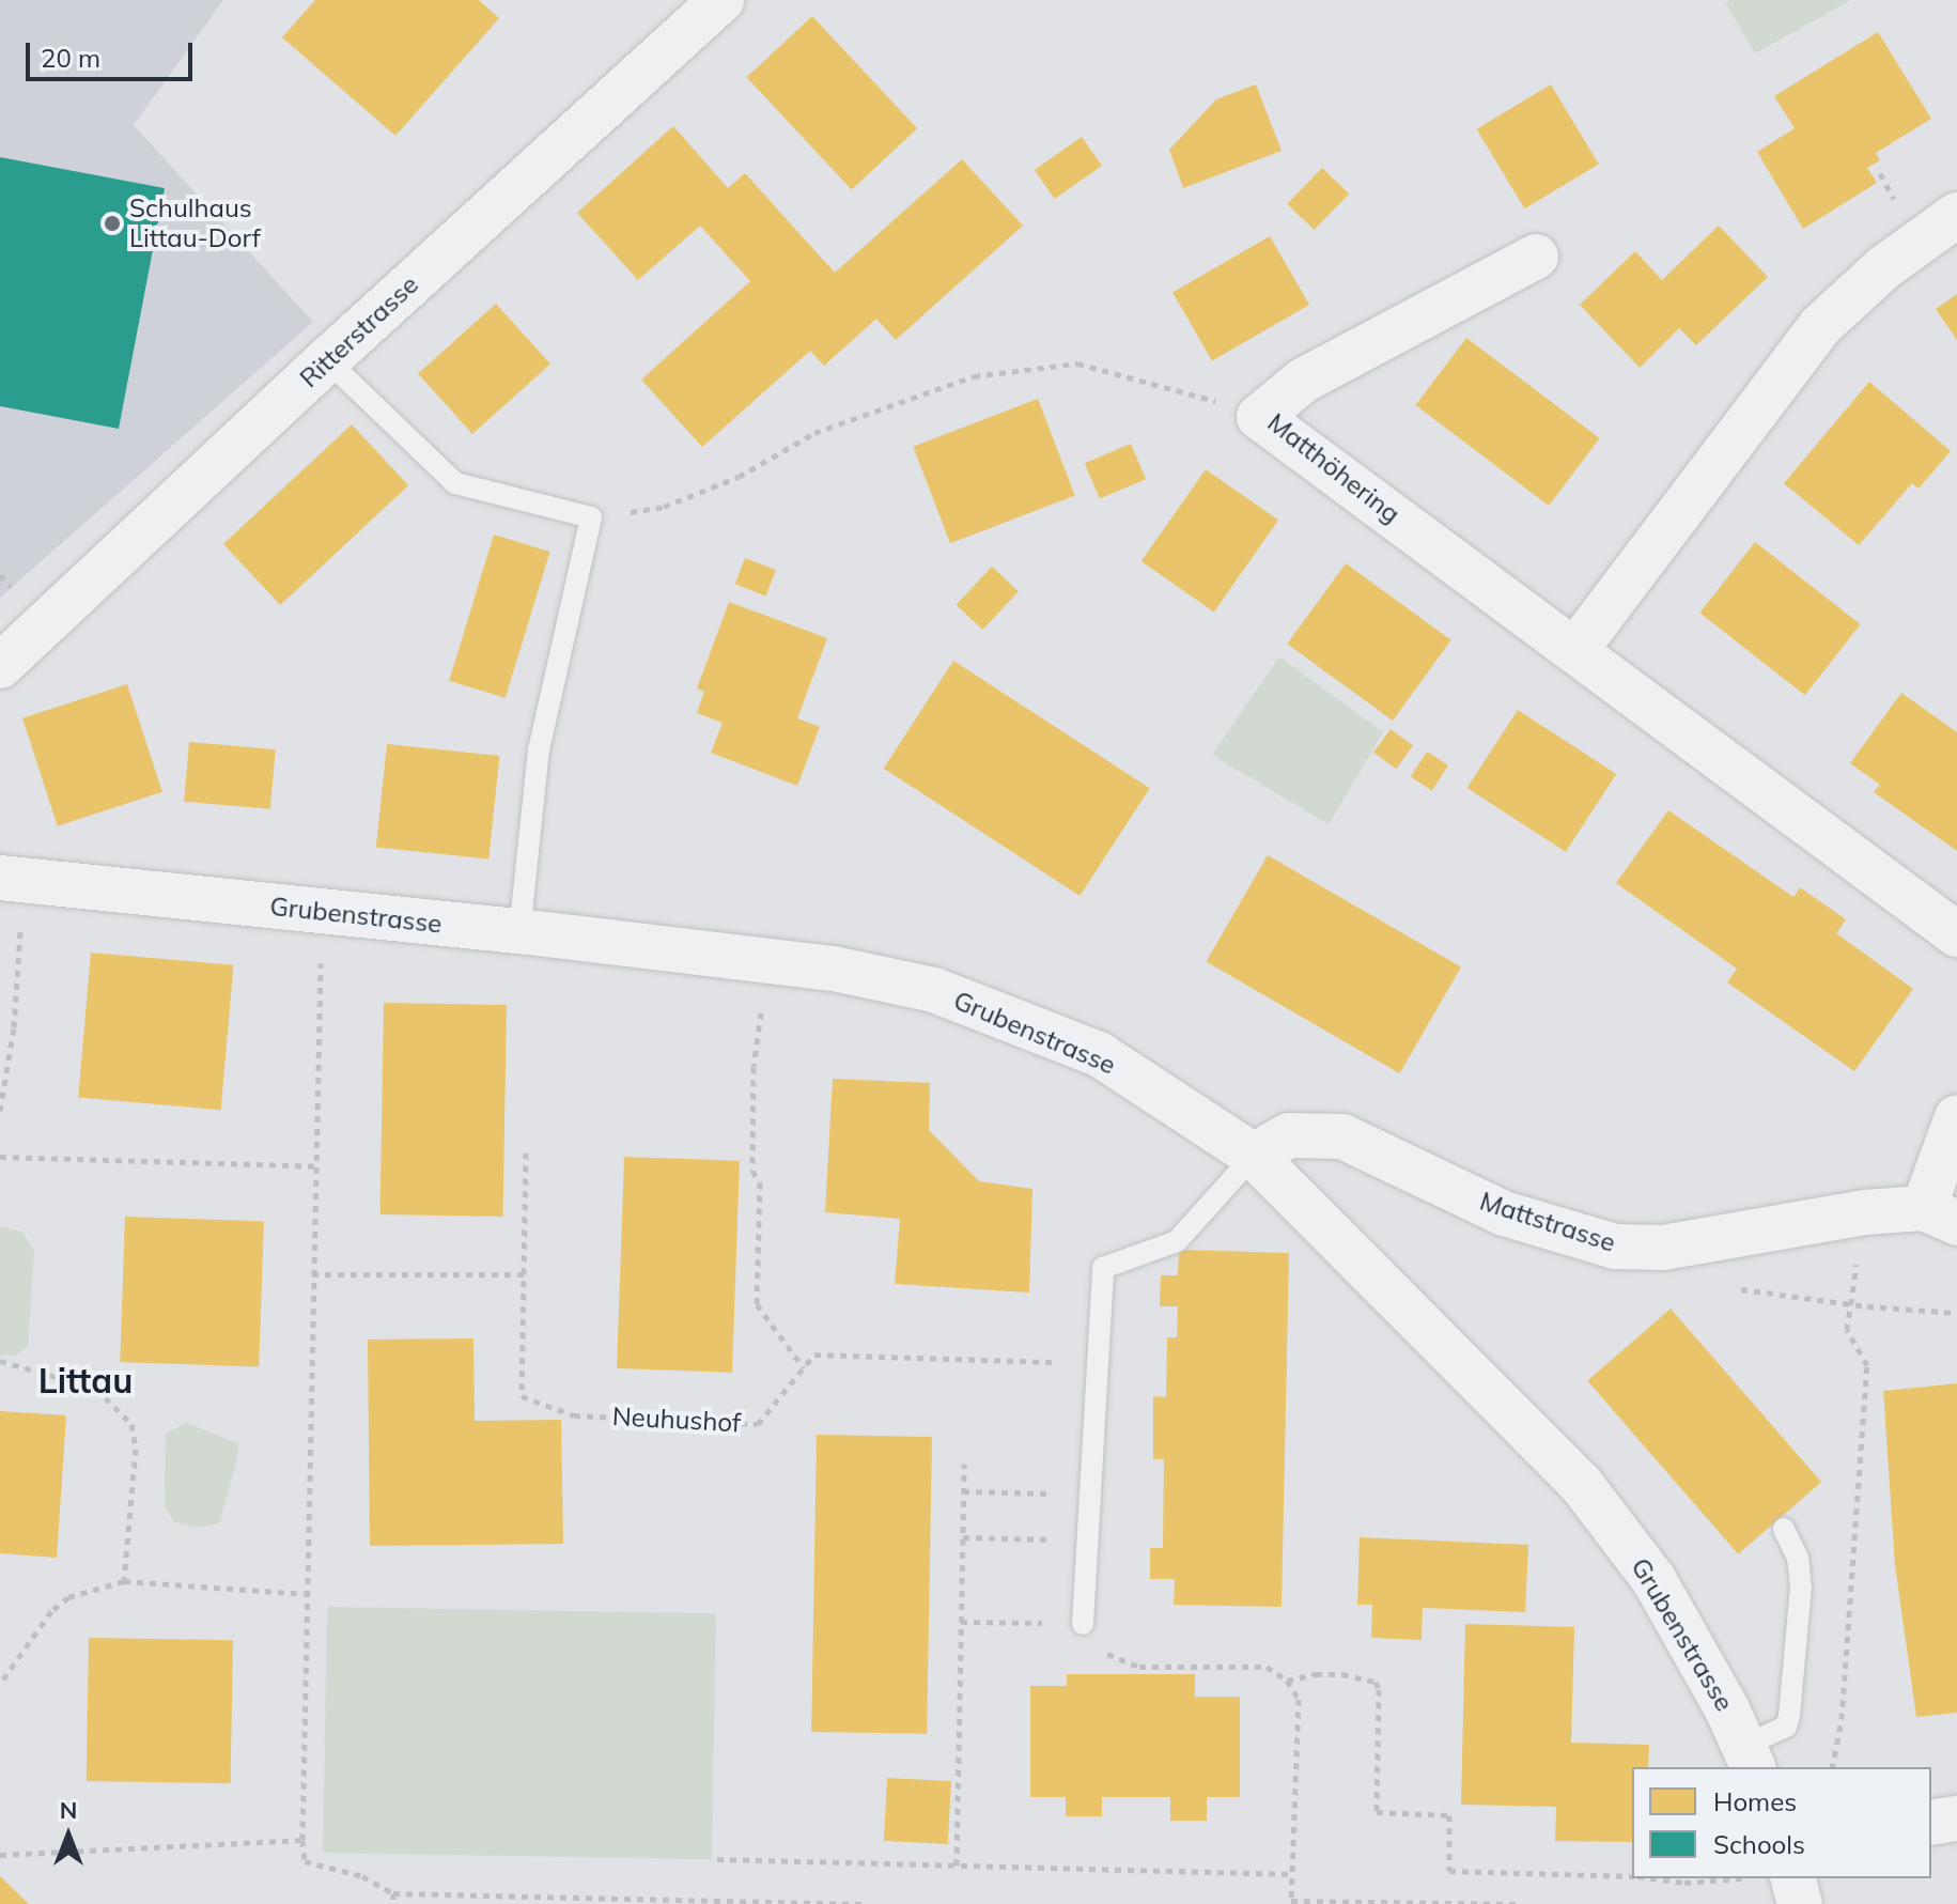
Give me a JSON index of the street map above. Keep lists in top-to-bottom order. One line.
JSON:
{"streets":{"street":["Ritterstrasse","Matthöhering","Grubenstrasse","Mattstrasse"],"path":["Neuhushof"]},"crossings":[["Grubenstrasse","Mattstrasse"]],"districts":["Littau"],"places":["Schulhaus Littau-Dorf"],"legend":["Homes","Schools"],"scale_bar":"20 m","north":"top"}
